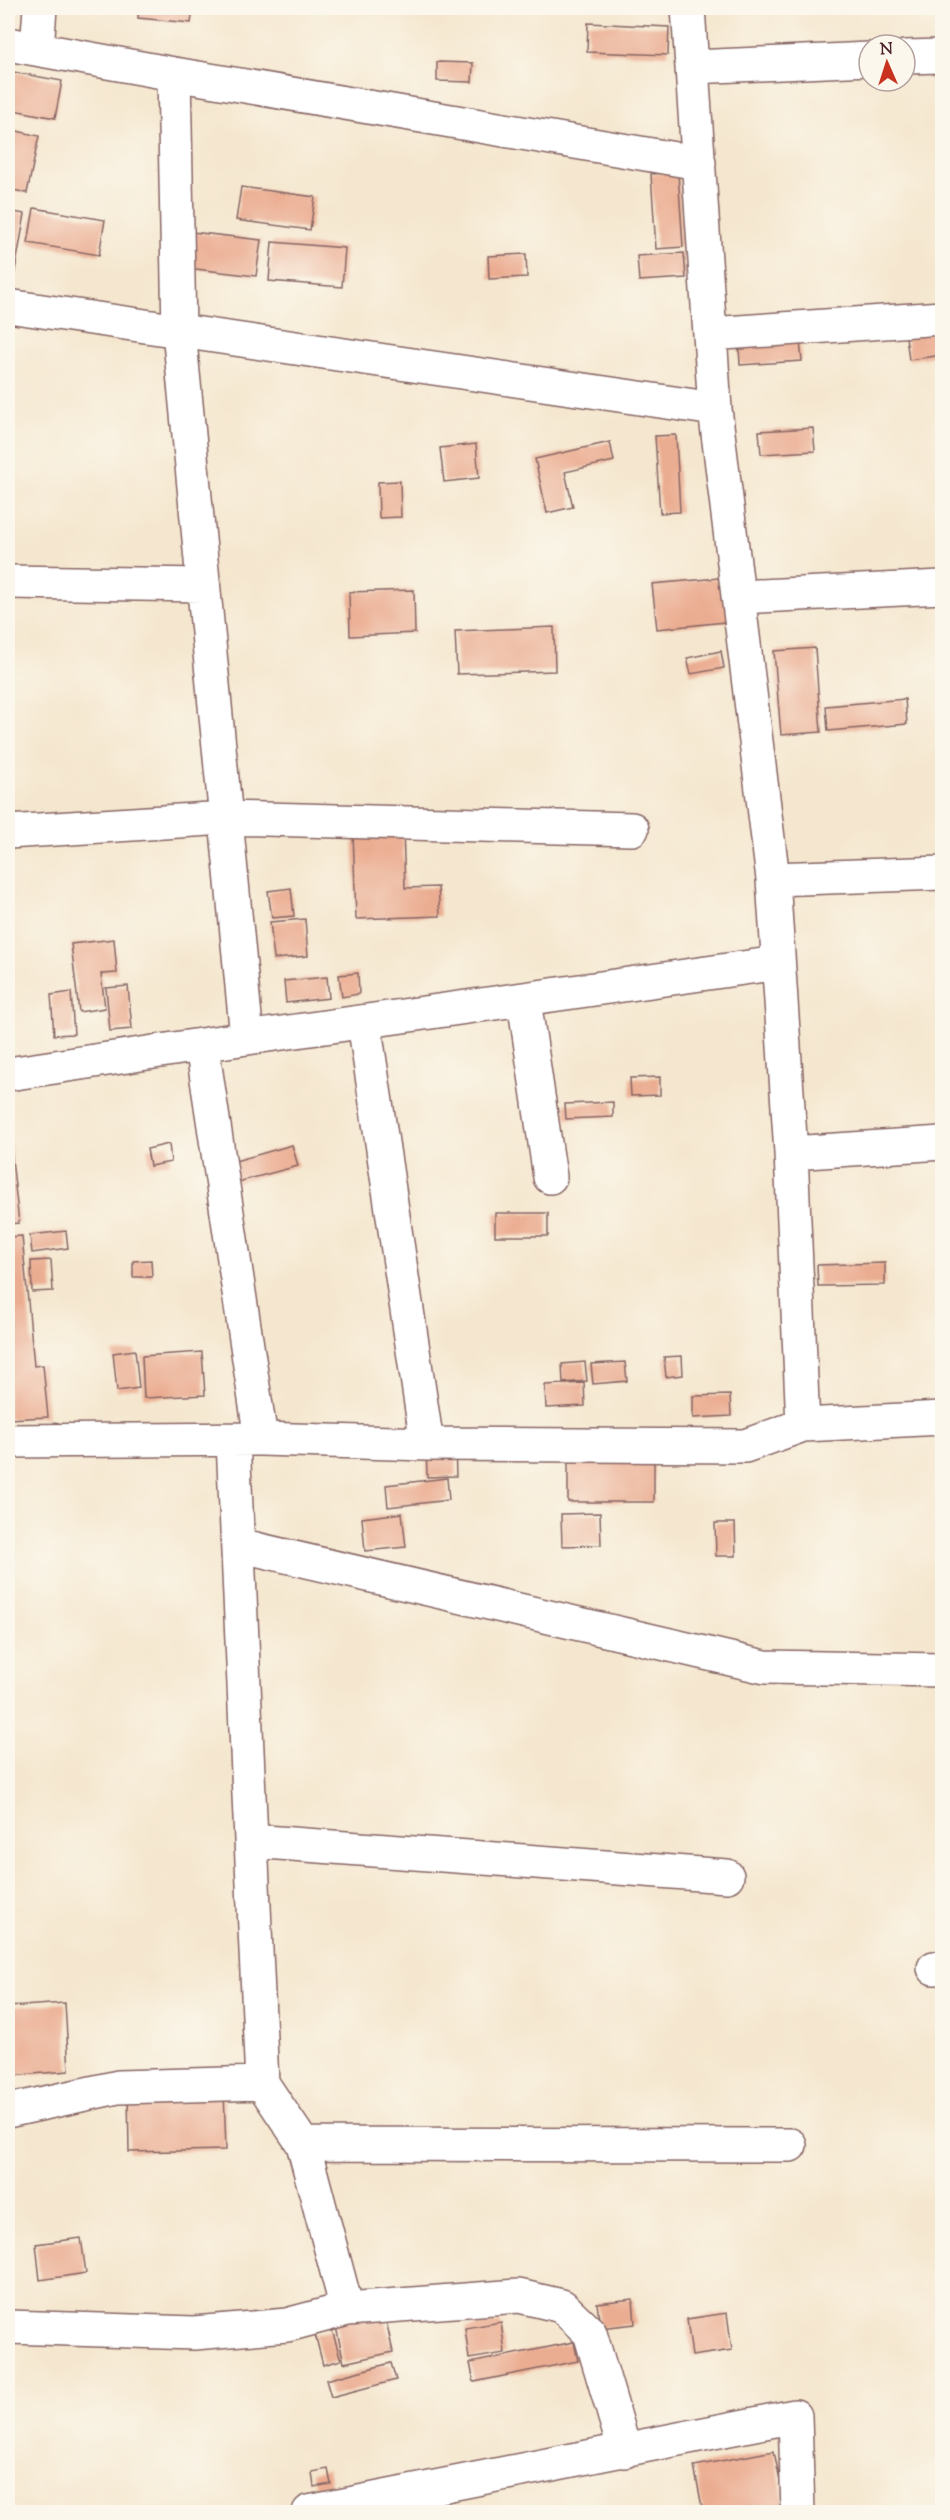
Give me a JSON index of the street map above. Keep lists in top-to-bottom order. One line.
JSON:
{"north":"top"}
